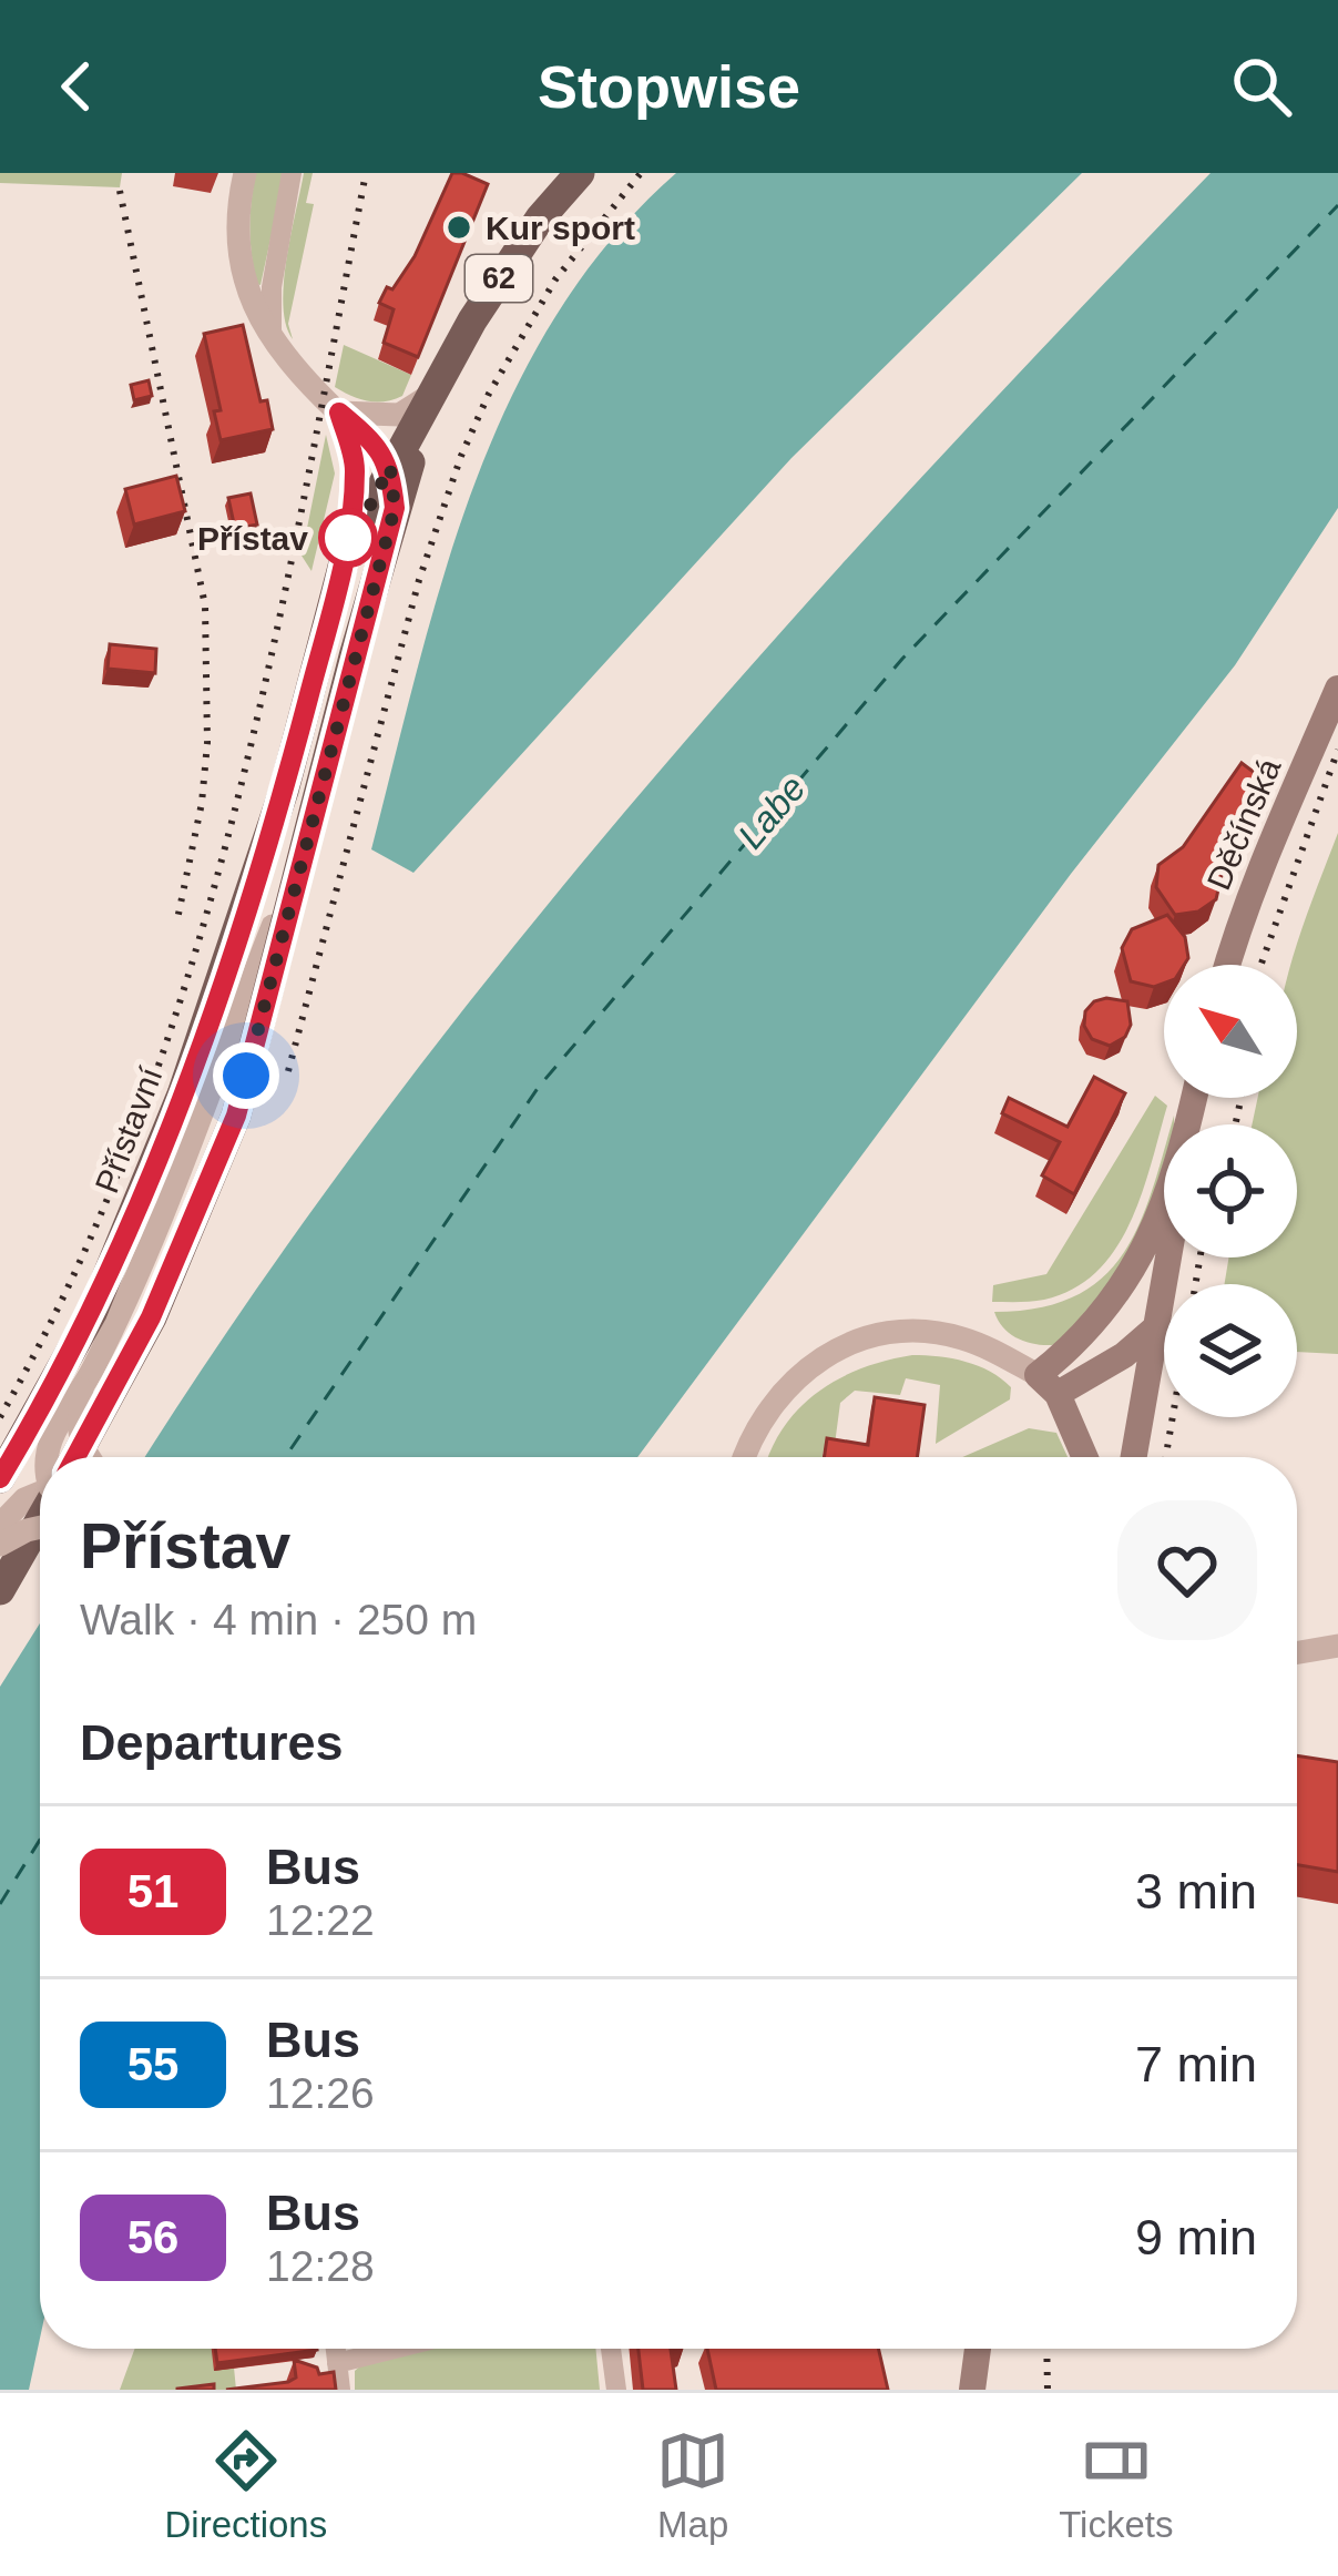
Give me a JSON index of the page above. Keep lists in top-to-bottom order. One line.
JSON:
{"streets":{"main road":["62","Děčínská","Přístavní"]},"water":["Labe"],"places":["Kur sport","Přístav"],"lines":["bus line 51"],"north":"top left","page":{"header":"Stopwise","heading":[["Přístav","Walk · 4 min · 250 m"],"Departures"],"list":[{"mark":"51","name":"Bus","note":"12:22","value":"3 min"},{"mark":"55","name":"Bus","note":"12:26","value":"7 min"},{"mark":"56","name":"Bus","note":"12:28","value":"9 min"}],"tabs":["Directions","Map","Tickets"]}}
